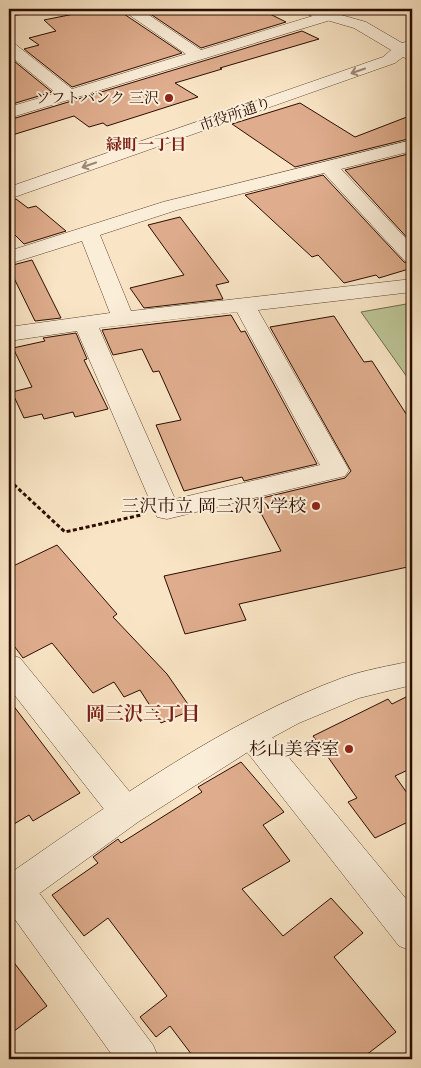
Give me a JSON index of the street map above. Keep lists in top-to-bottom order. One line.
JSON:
{"streets":{"street":["市役所通り"]},"districts":["緑町一丁目","岡三沢三丁目"],"places":["ソフトバンク 三沢","三沢市立 岡三沢小学校","杉山美容室"]}
